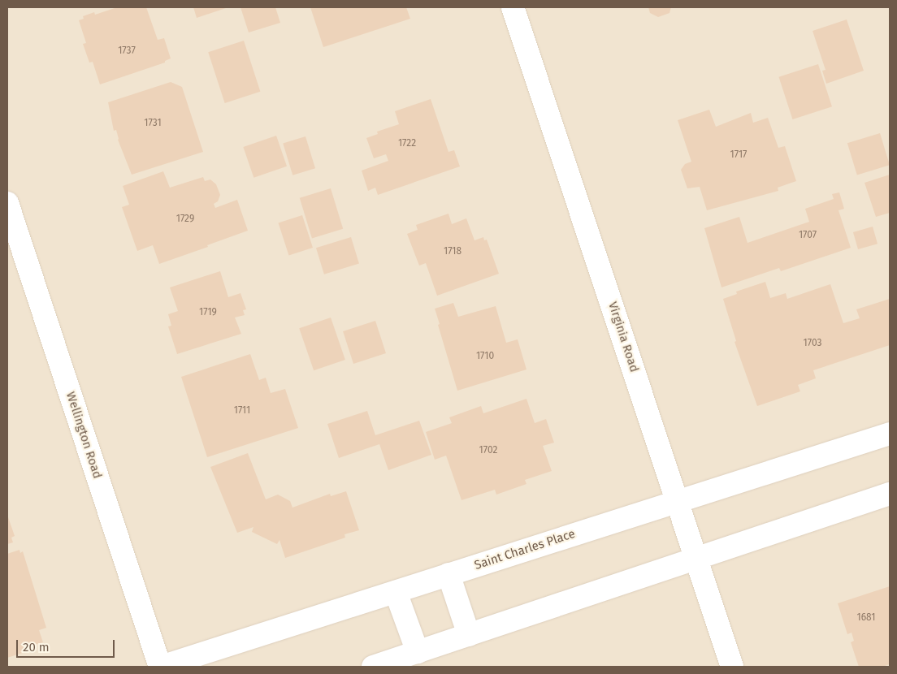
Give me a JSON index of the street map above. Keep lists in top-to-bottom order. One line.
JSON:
{"streets":{"street":["Virginia Road","Wellington Road","Saint Charles Place"]},"crossings":[["Virginia Road","Saint Charles Place"],["Wellington Road","Saint Charles Place"]],"house_numbers":["1737","1731","1722","1717","1729","1707","1718","1719","1703","1710","1711","1702","1681"],"scale_bar":"20 m"}
